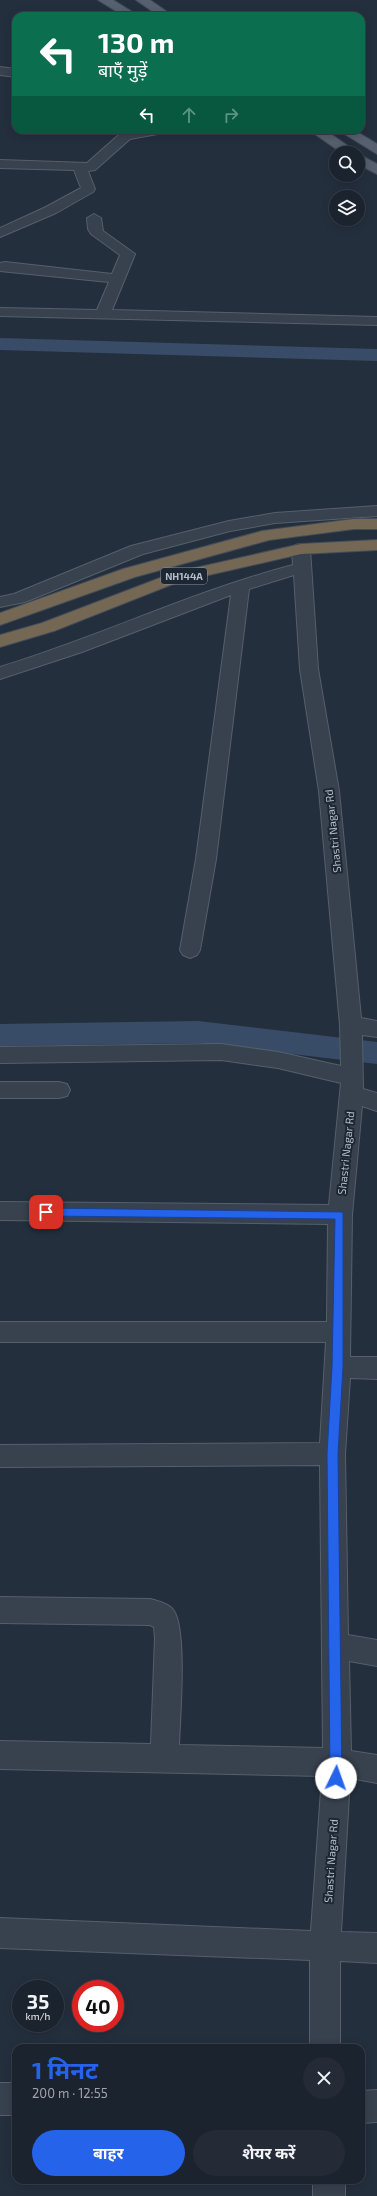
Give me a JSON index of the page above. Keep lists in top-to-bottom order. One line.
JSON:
{"streets":{"highway":["NH144A"],"street":["Shastri Nagar Rd"]},"crossings":[["NH144A","Shastri Nagar Rd"]],"page":{"turn":["130 m","बाएँ मुड़ें"],"speed":"35 km/h","limit":"40","heading":["1 मिनट","200 m · 12:55"],"buttons":["बाहर","शेयर करें"]}}
